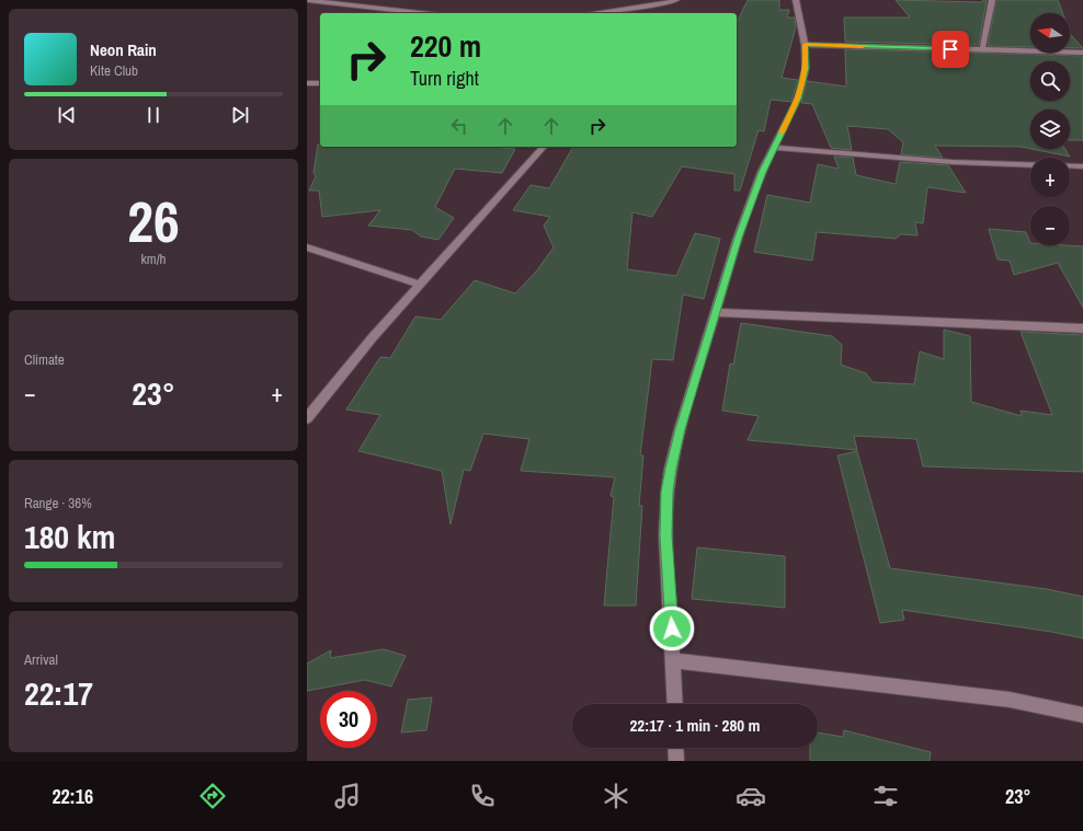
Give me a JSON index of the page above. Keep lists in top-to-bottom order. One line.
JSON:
{"north":"left","page":{"map_buttons":["+","−"],"turn":["220 m","Turn right"],"song":["Neon Rain","Kite Club"],"tile":[["26","km/h"],"Climate",["Range · 36%","180 km"],["Arrival","22:17"]],"heat":["−","23°","+"],"limit":"30","trip":"22:17 · 1 min · 280 m","tabs":["22:16","23°"]}}
